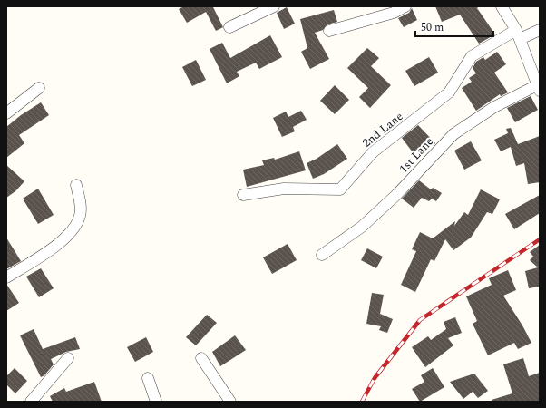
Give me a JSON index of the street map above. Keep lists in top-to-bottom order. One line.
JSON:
{"streets":{"street":["2nd Lane","1st Lane"]},"scale_bar":"50 m"}
